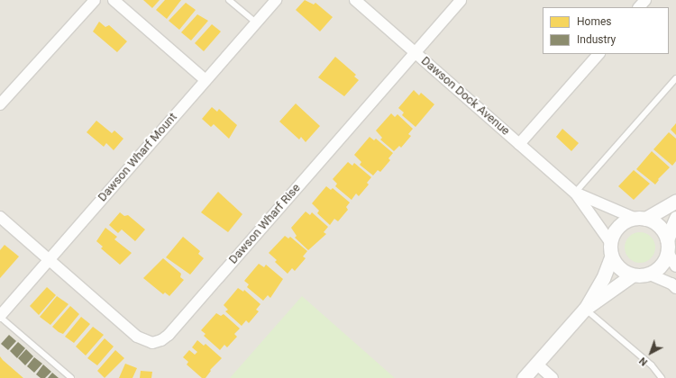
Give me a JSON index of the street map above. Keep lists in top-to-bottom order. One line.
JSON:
{"streets":{"street":["Dawson Dock Avenue","Dawson Wharf Mount","Dawson Wharf Rise"]},"crossings":[["Dawson Dock Avenue","Dawson Wharf Rise"],["Dawson Wharf Mount","Dawson Wharf Rise"]],"legend":["Homes","Industry"],"north":"bottom left"}
